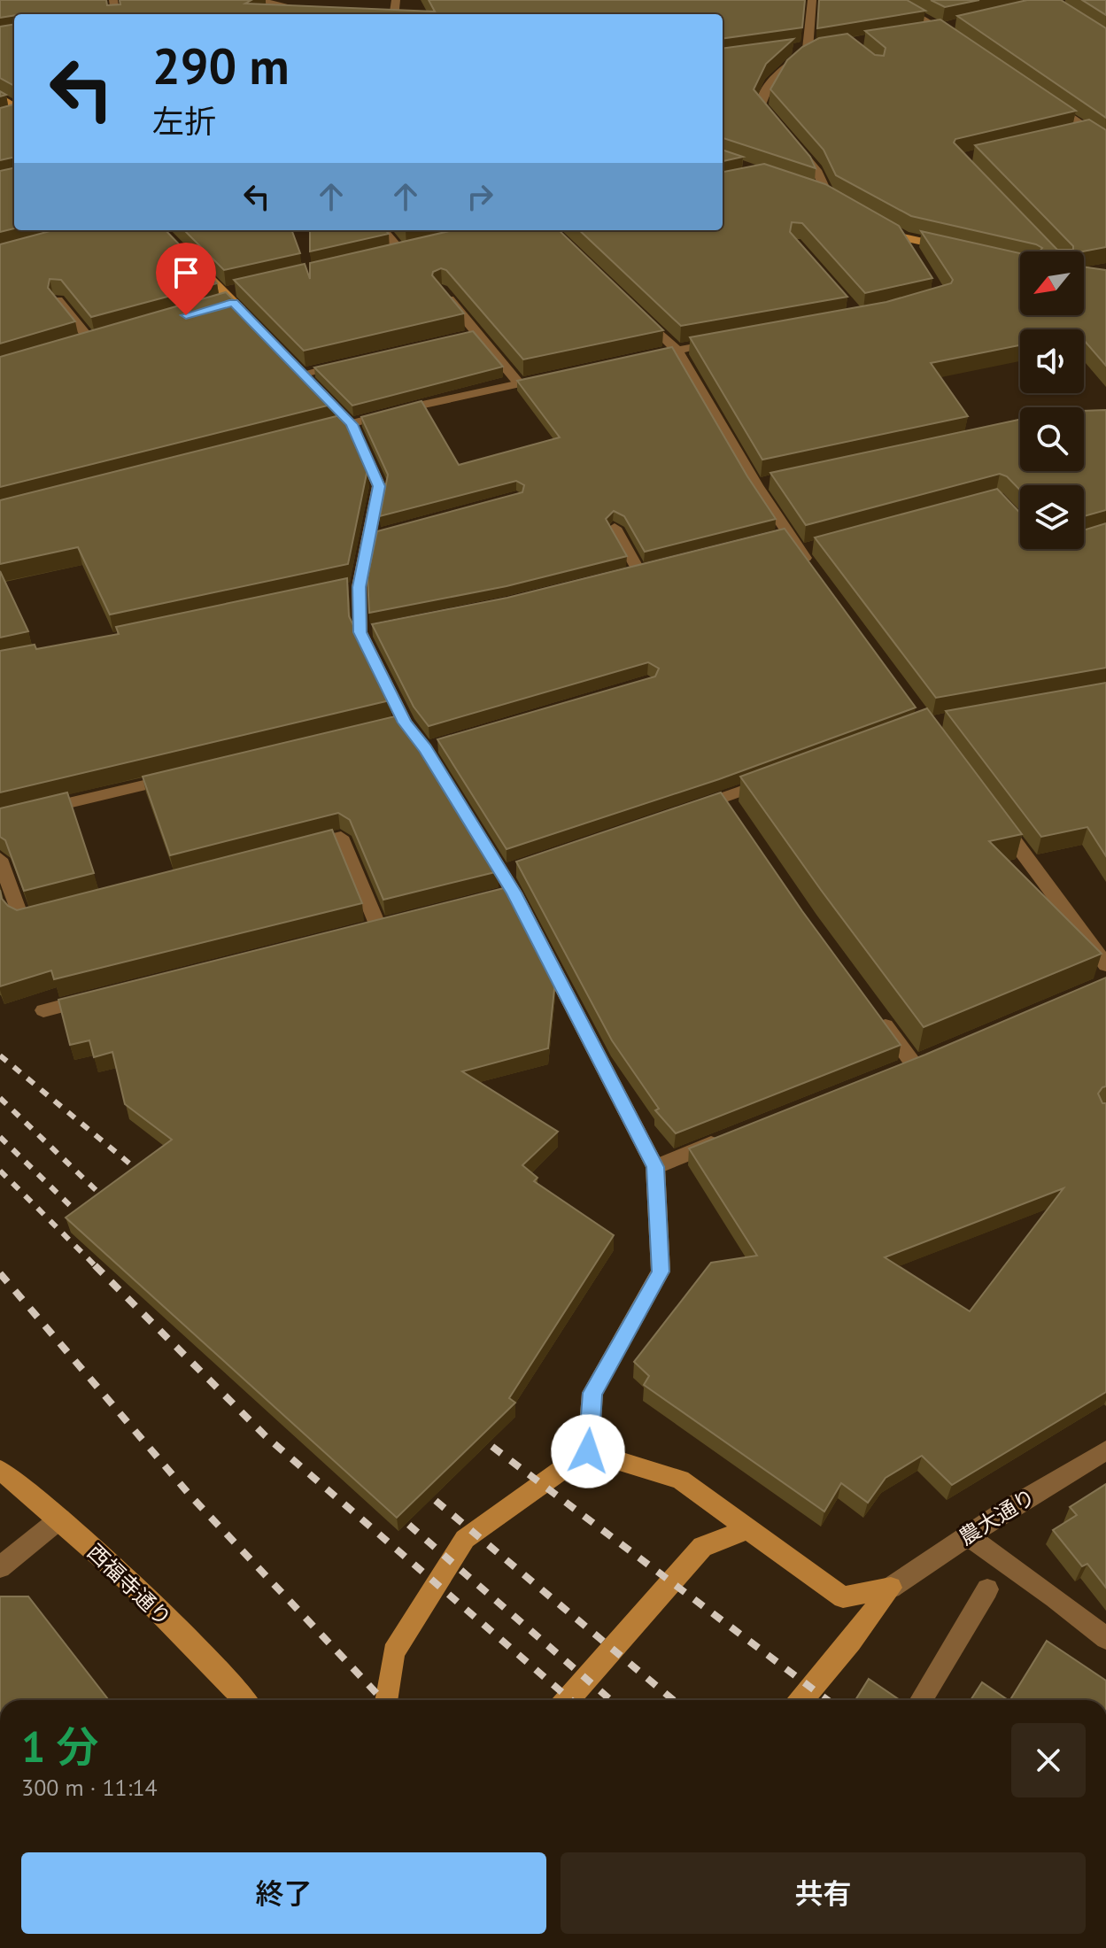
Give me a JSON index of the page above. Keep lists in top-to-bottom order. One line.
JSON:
{"streets":{"main road":["西福寺通り"],"street":["農大通り"]},"north":"bottom left","page":{"turn":["290 m","左折"],"heading":["1 分","300 m · 11:14"],"buttons":["終了","共有"]}}
